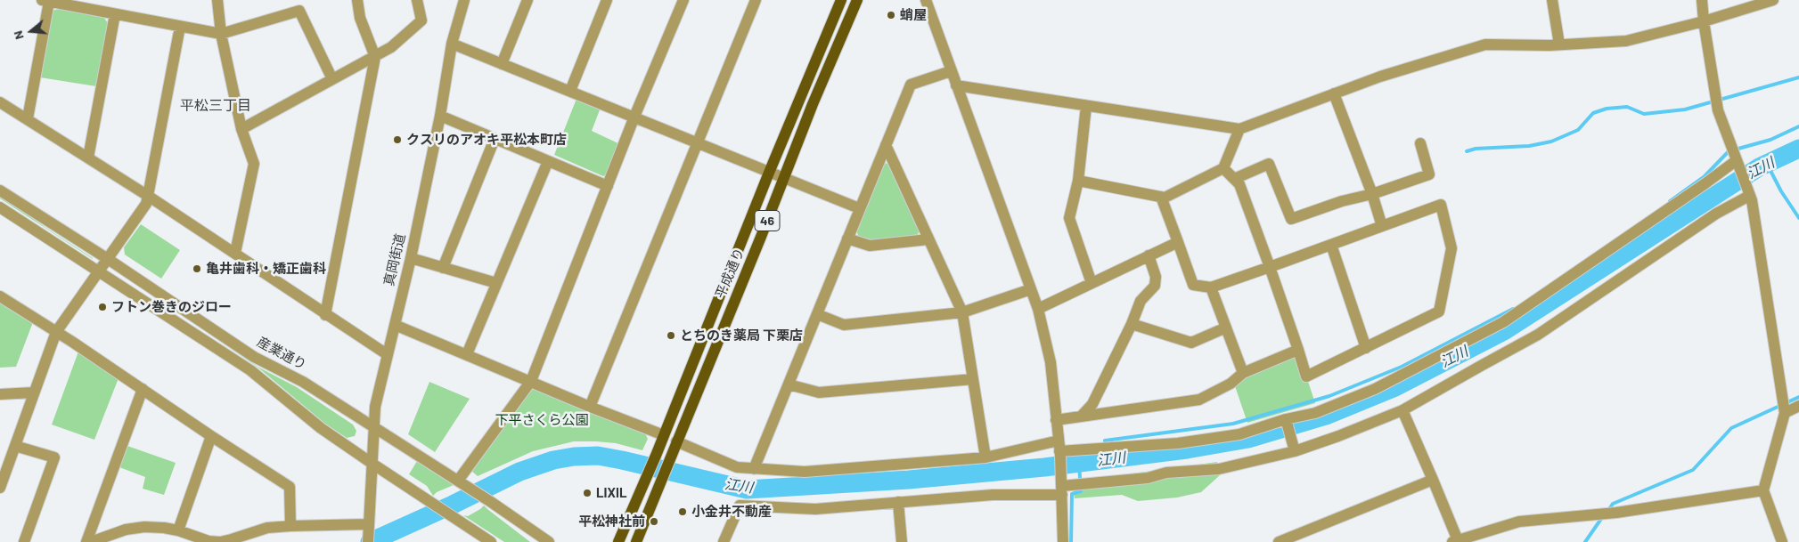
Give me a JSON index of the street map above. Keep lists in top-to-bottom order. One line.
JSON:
{"streets":{"main road":["46","平成通り"],"street":["真岡街道","産業通り"]},"crossings":[["真岡街道","産業通り"]],"districts":["平松三丁目"],"water":["江川"],"parks":["下平さくら公園"],"places":["蛸屋","クスリのアオキ平松本町店","亀井歯科・矯正歯科","フトン巻きのジロー","とちのき薬局 下栗店","LIXIL","小金井不動産","平松神社前"],"north":"left"}
